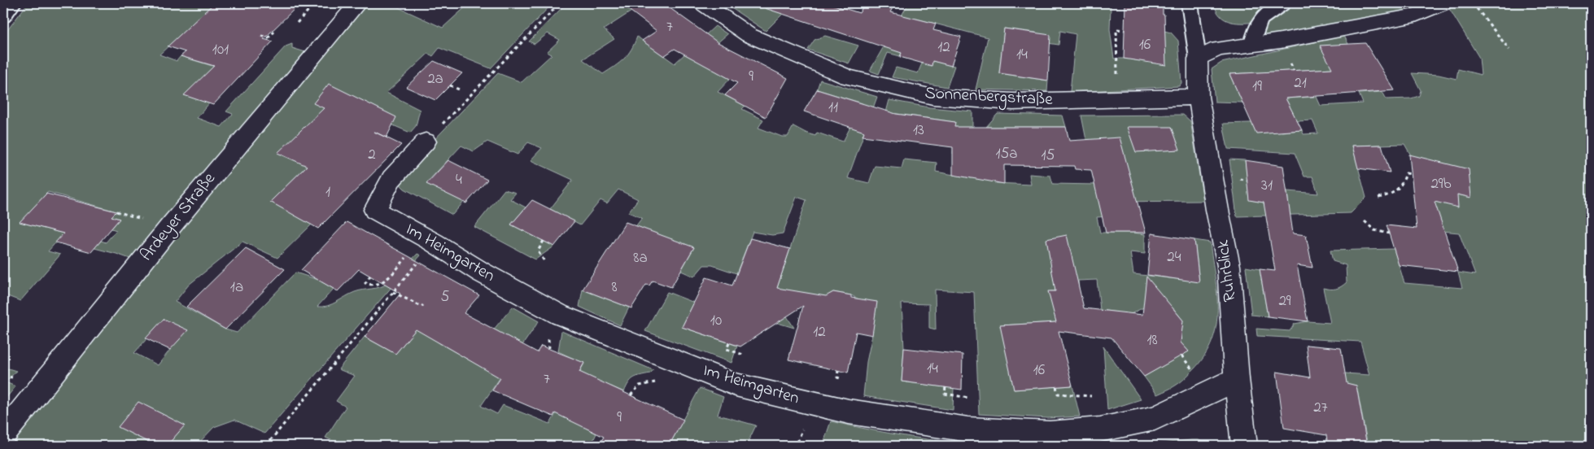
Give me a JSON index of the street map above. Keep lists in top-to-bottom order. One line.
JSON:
{"streets":{"street":["Sonnenbergstraße","Ardeyer Straße","Im Heimgarten","Ruhrblick"]},"crossings":[["Sonnenbergstraße","Ruhrblick"],["Im Heimgarten","Ruhrblick"]],"house_numbers":["7","16","12","101","14","9","2a","21","19","11","13","15a","2","15","4","29b","31","1","24","8a","1a","8","5","29","10","12","18","14","16","7","27","9"]}
